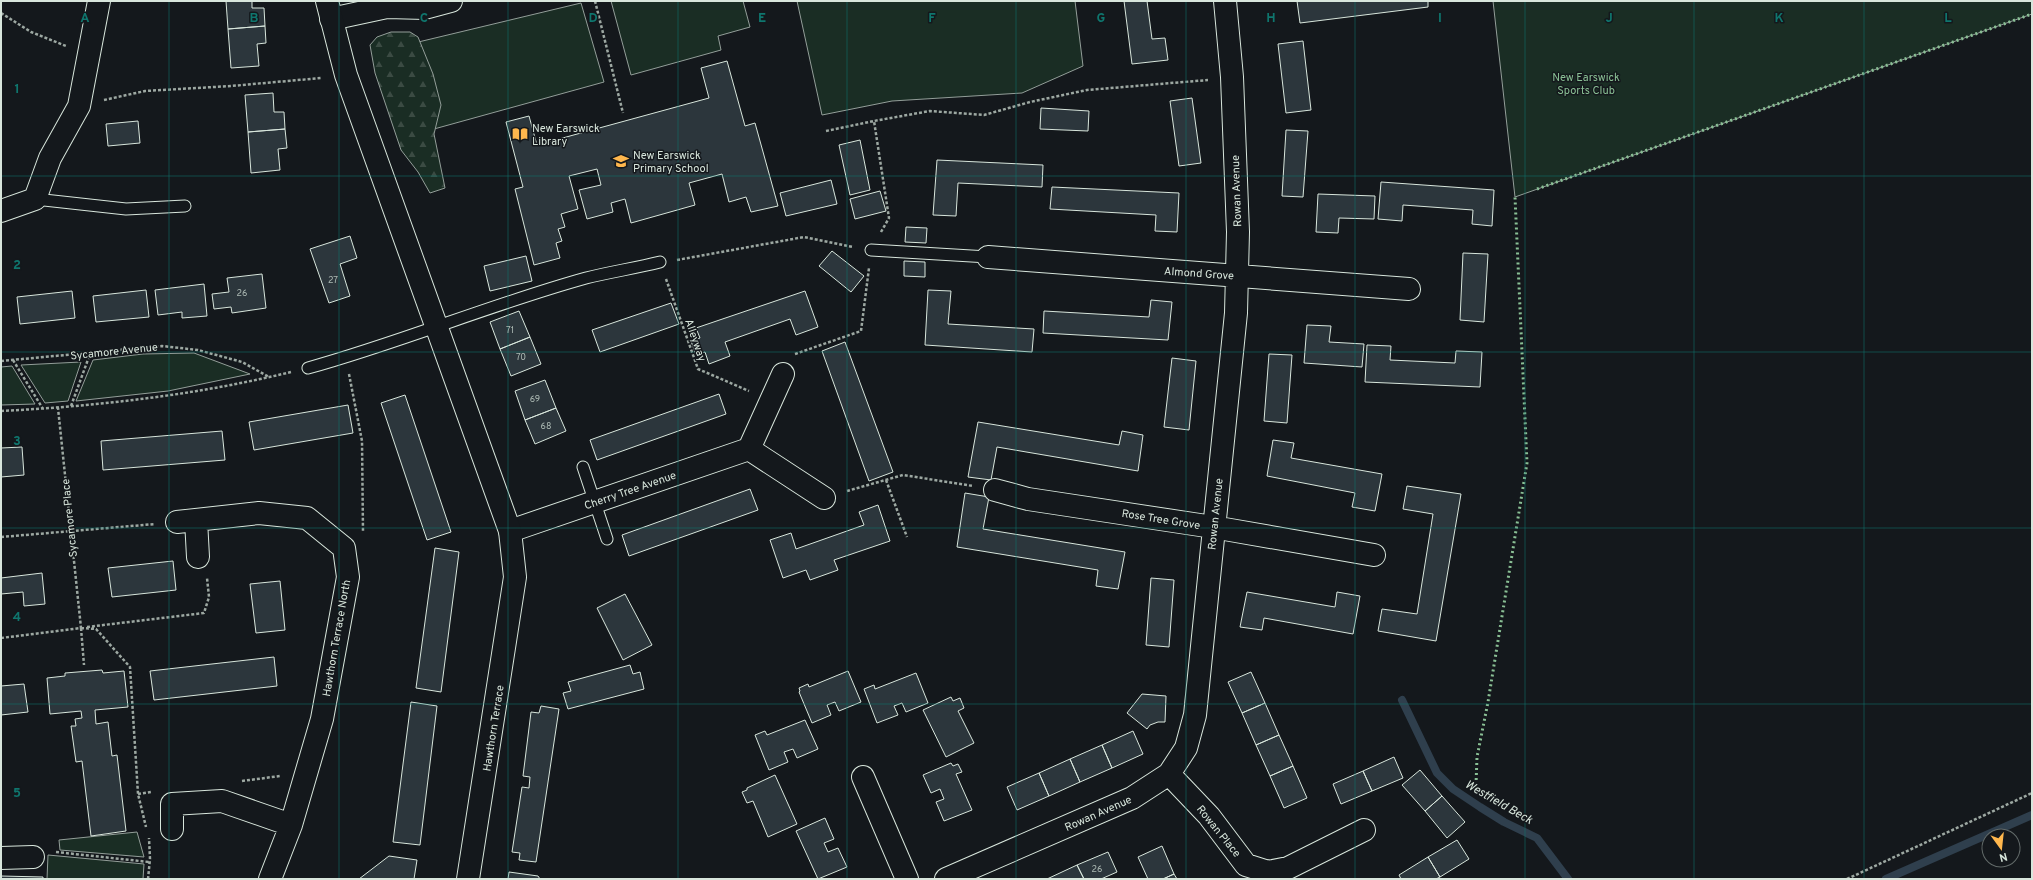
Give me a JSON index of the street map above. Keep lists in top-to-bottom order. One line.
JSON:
{"streets":{"street":["Rowan Avenue","Almond Grove","Cherry Tree Avenue","Rose Tree Grove","Hawthorn Terrace North","Hawthorn Terrace","Rowan Place"],"path":["Alleyway","Sycamore Avenue","Sycamore Place"]},"crossings":[["Rowan Avenue","Almond Grove"],["Rowan Avenue","Rose Tree Grove"],["Rowan Avenue","Rowan Place"],["Cherry Tree Avenue","Hawthorn Terrace"]],"water":["Westfield Beck"],"parks":["New Earswick Sports Club"],"places":{"library":["New Earswick Library"],"school or university":["New Earswick Primary School"]},"house_numbers":["27","26","71","70","69","68","26"],"north":"bottom","grid":{"columns":["A","B","C","D","E","F","G","H","I","J","K","L"],"rows":["1","2","3","4","5"]}}
